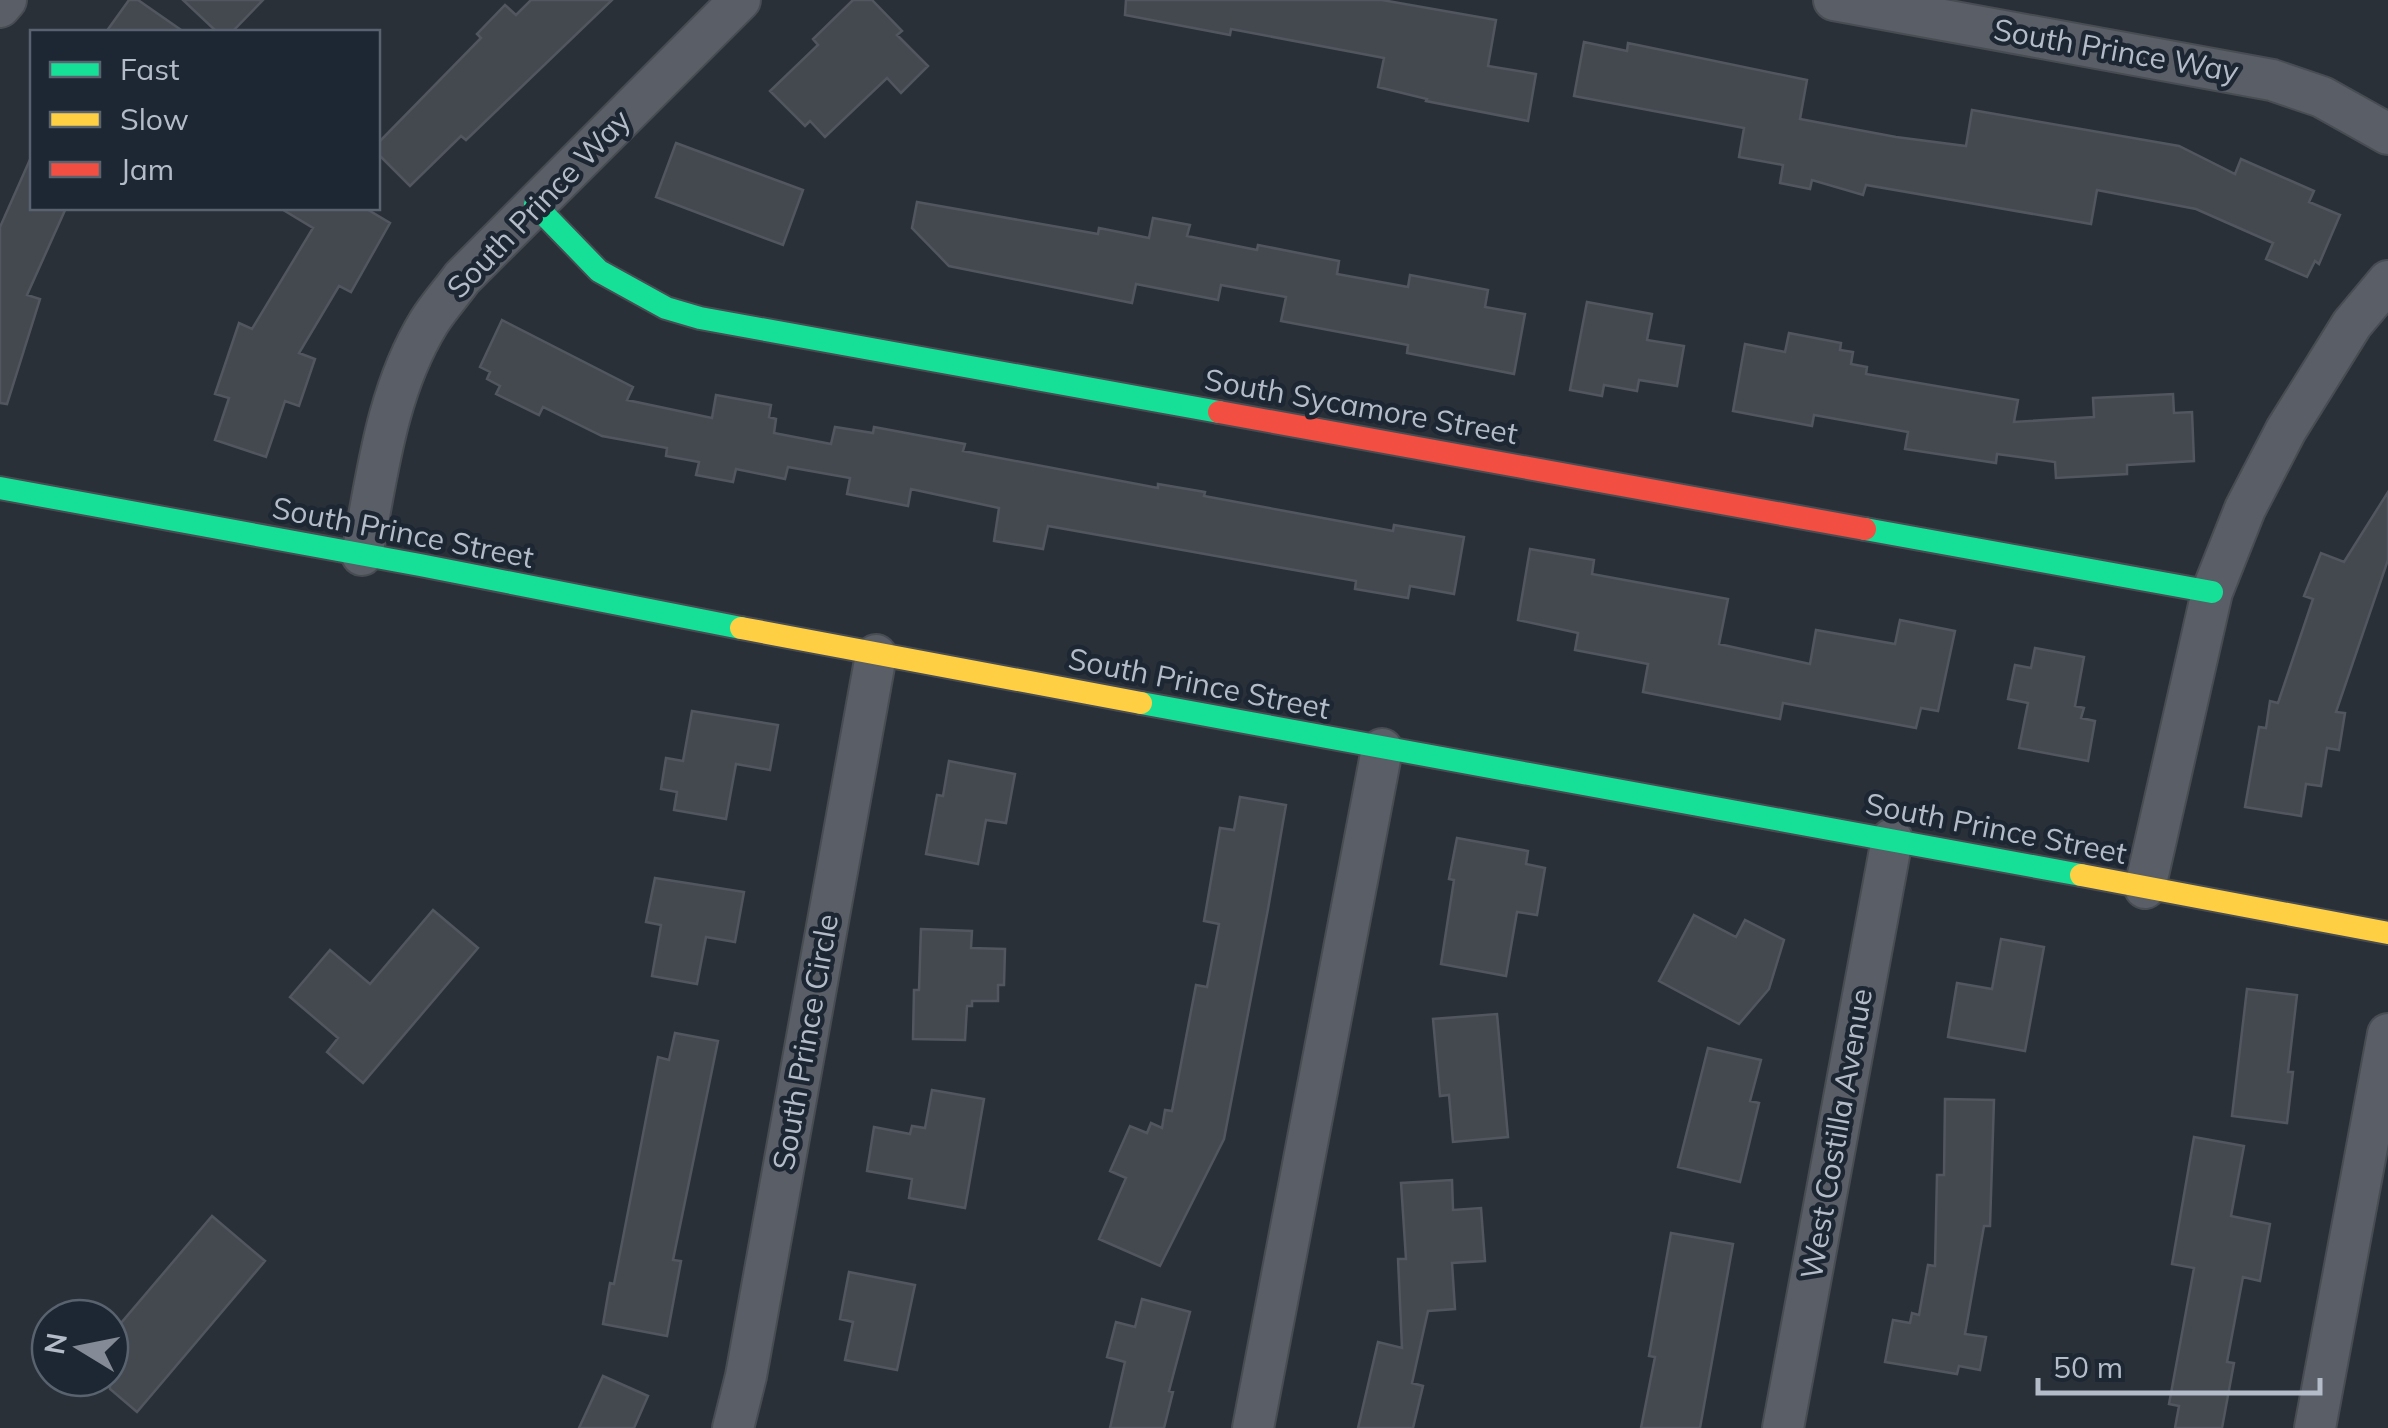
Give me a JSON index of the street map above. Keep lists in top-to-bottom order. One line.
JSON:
{"streets":{"street":["South Prince Way","South Sycamore Street","South Prince Street","South Prince Circle","West Costilla Avenue"]},"crossings":[["South Prince Way","South Sycamore Street"],["South Prince Way","South Prince Street"],["South Prince Street","South Prince Circle"],["South Prince Street","West Costilla Avenue"]],"legend":["Fast","Slow","Jam"],"scale_bar":"50 m","north":"left"}
